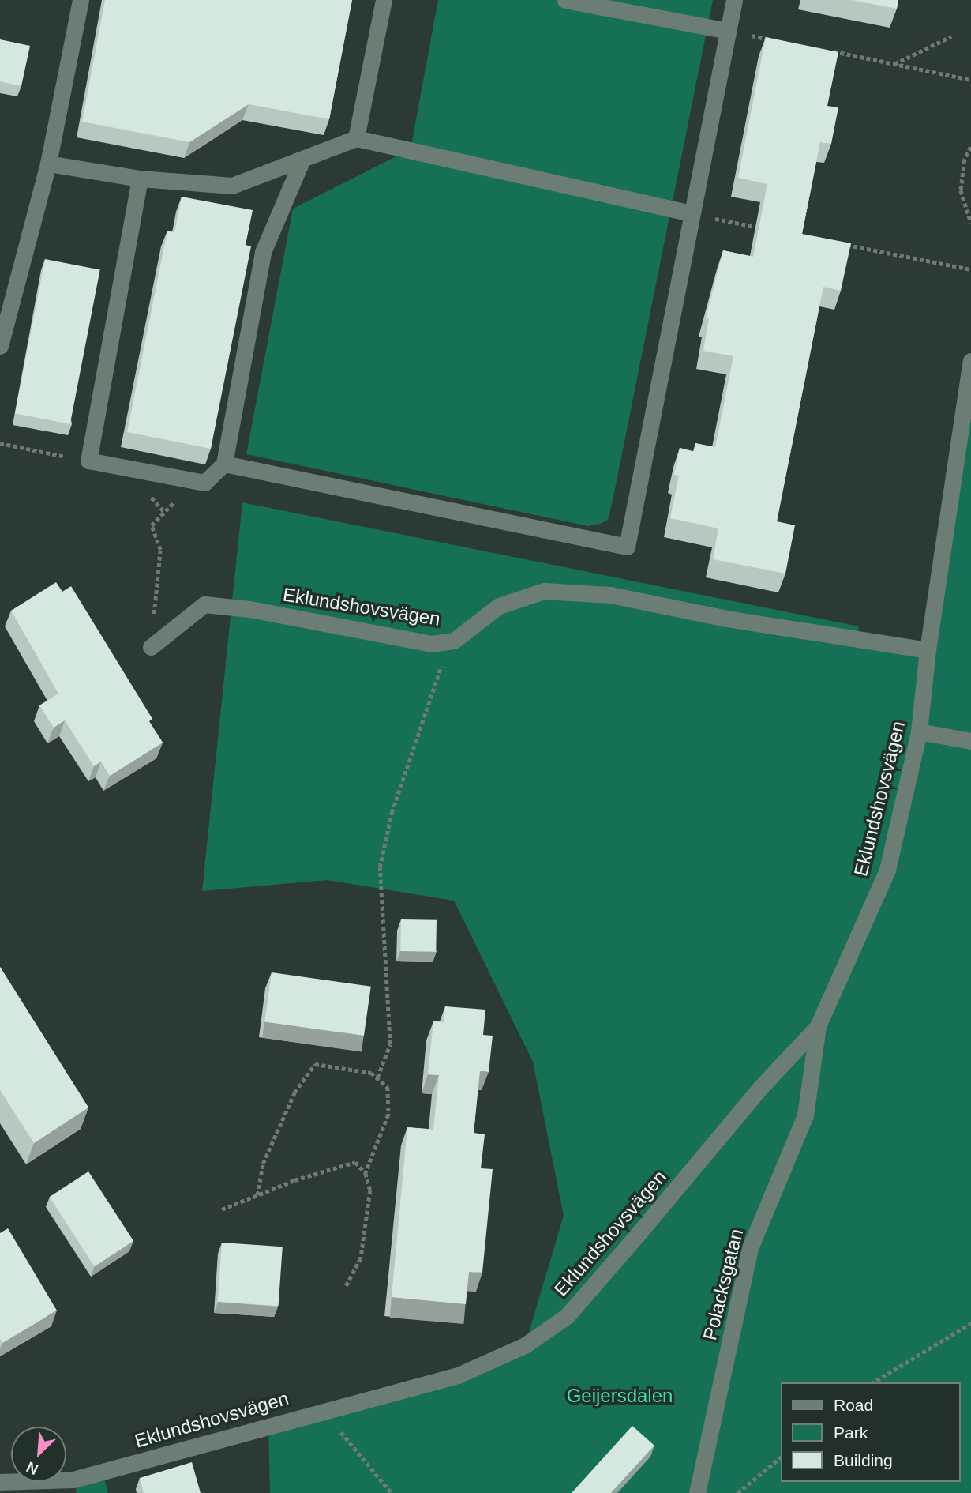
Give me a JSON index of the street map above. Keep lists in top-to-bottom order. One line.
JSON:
{"streets":{"street":["Eklundshovsvägen","Polacksgatan"]},"crossings":[["Eklundshovsvägen","Polacksgatan"]],"parks":["Geijersdalen"],"legend":["Road","Park","Building"],"north":"bottom left"}
